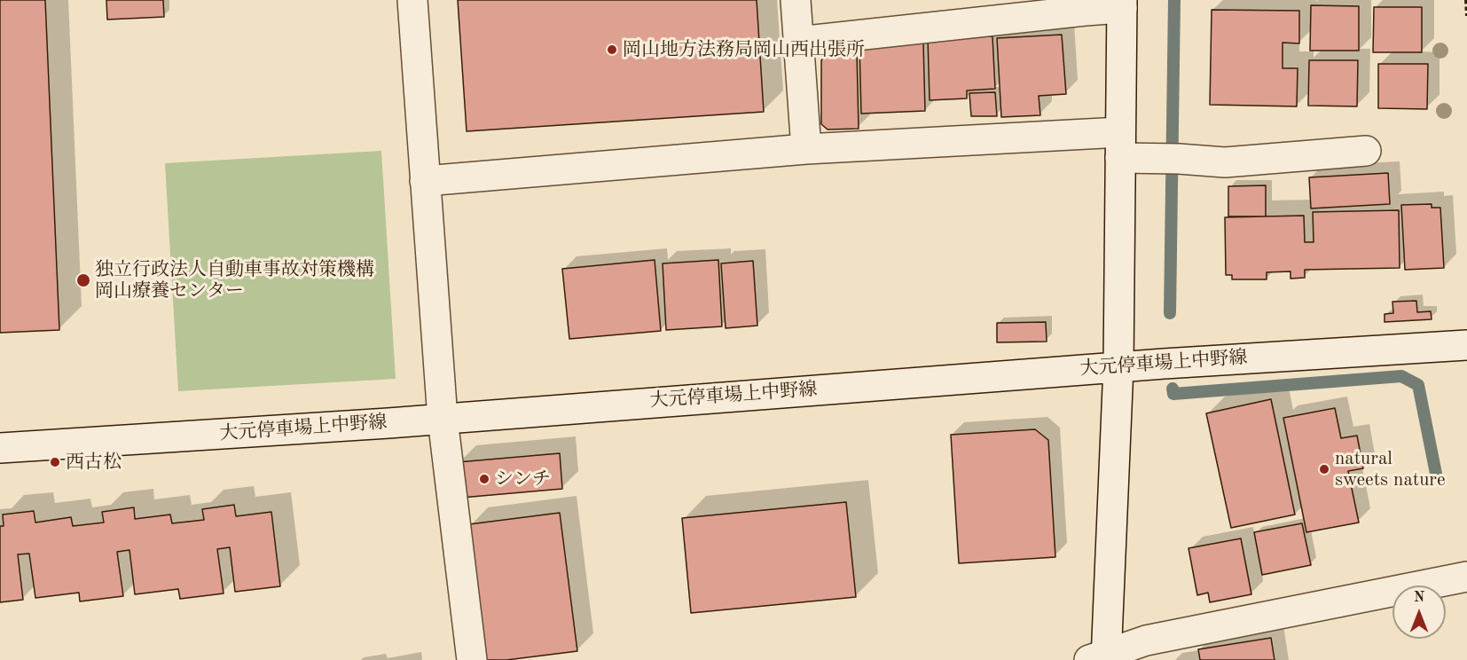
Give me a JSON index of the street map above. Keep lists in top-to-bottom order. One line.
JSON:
{"streets":{"street":["大元停車場上中野線"]},"places":["岡山地方法務局岡山西出張所","独立行政法人自動車事故対策機構 岡山療養センター","西古松","natural sweets nature","シンチ"],"north":"top"}
